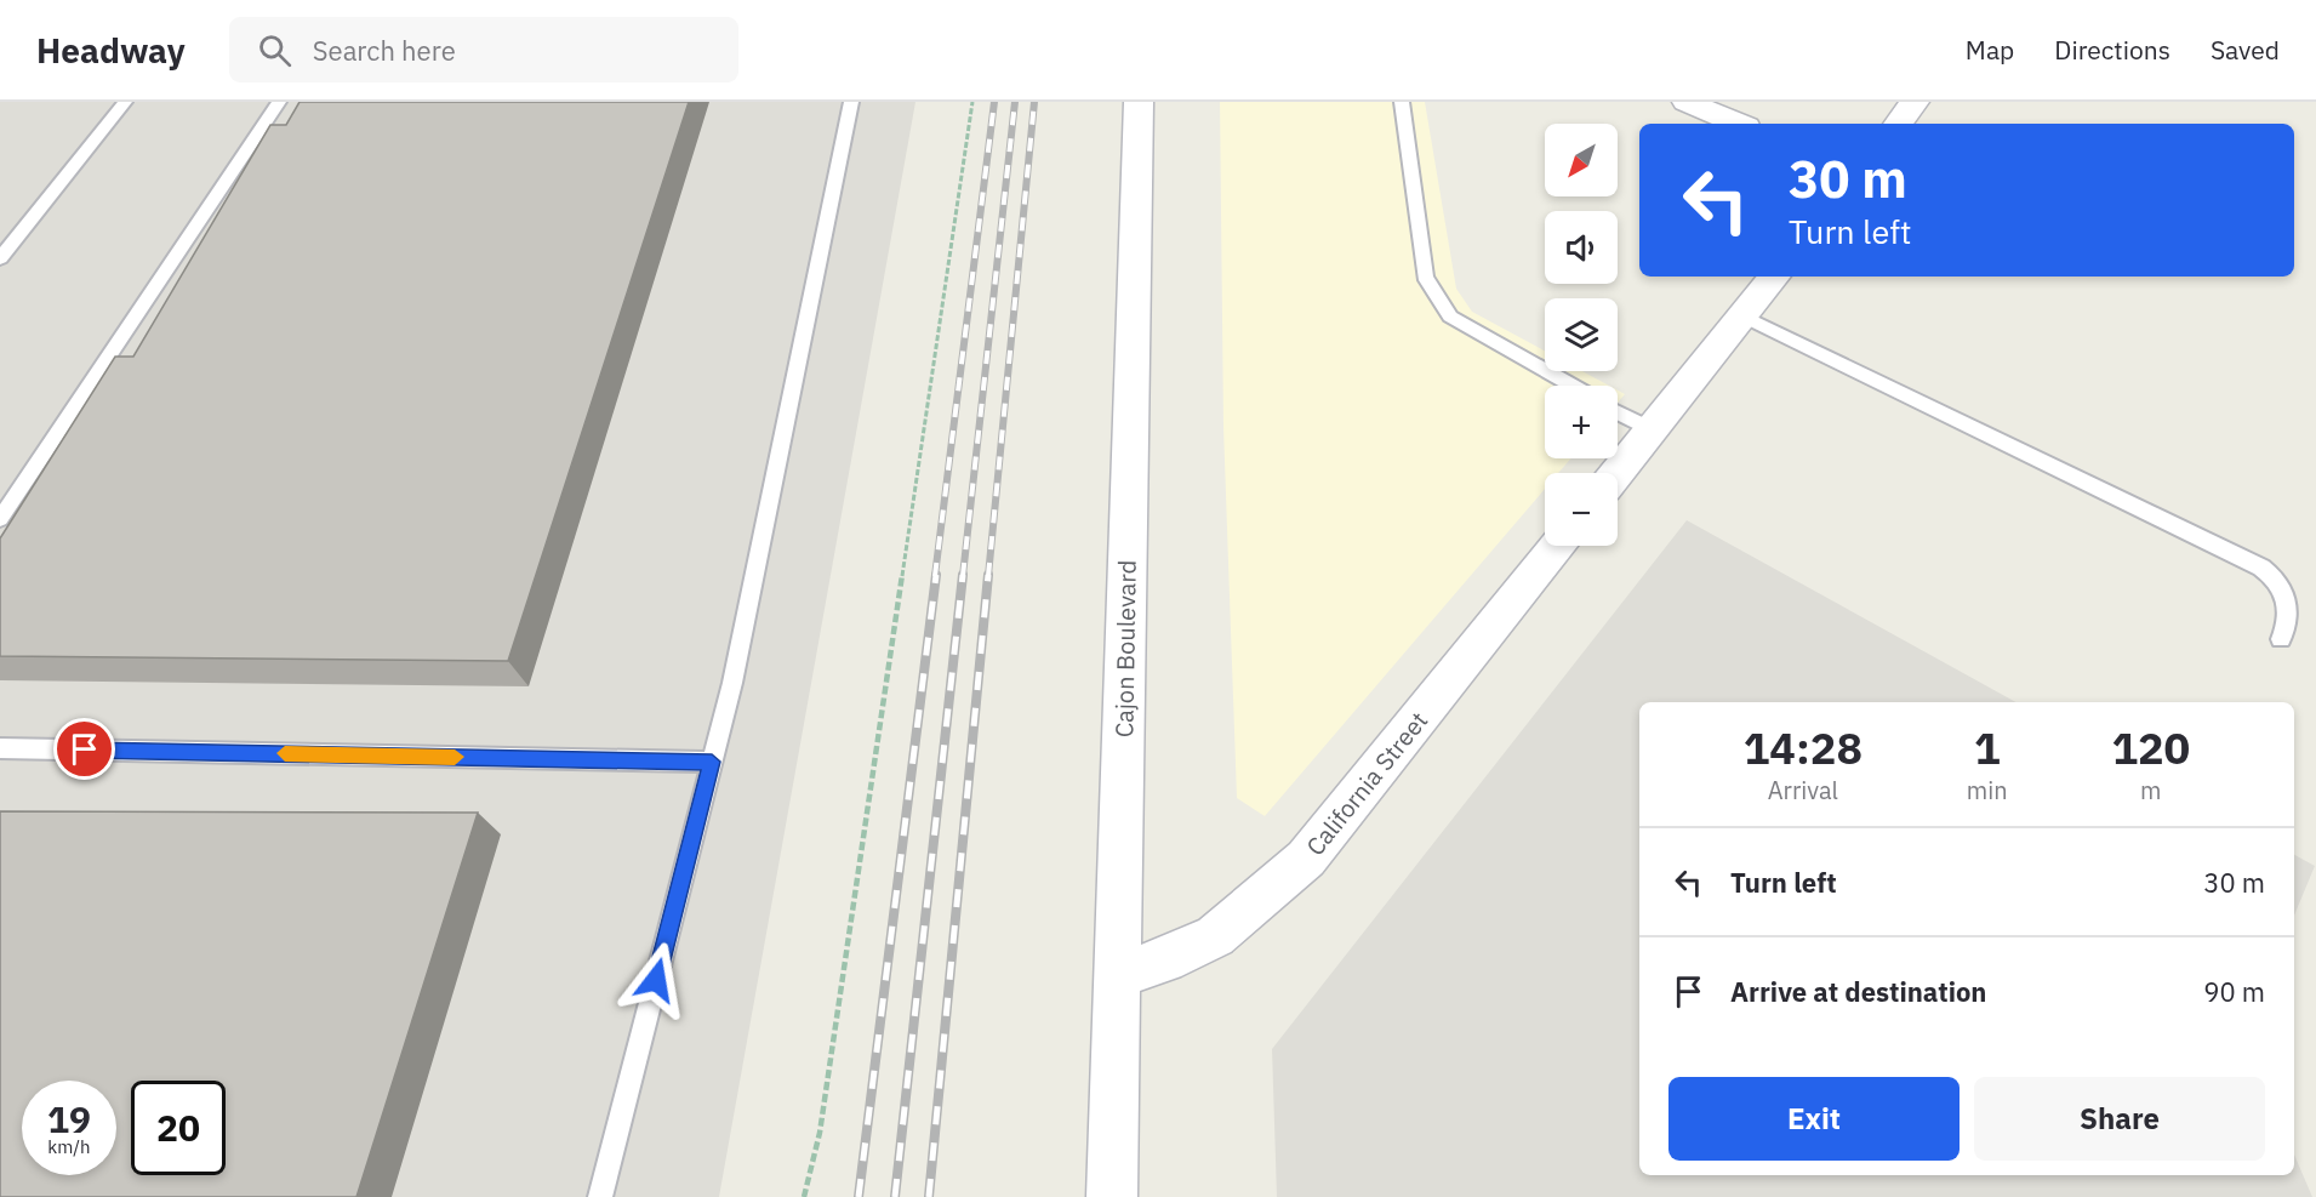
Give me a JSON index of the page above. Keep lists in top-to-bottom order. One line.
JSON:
{"streets":{"main road":["Cajon Boulevard","California Street"]},"crossings":[["Cajon Boulevard","California Street"]],"north":"bottom left","page":{"header":"Headway","search":"Search here","nav":["Map","Directions","Saved"],"map_buttons":["+","−"],"turn":["30 m","Turn left"],"eta":["14:28","Arrival","1","min","120","m"],"list":[{"name":"Turn left","value":"30 m"},{"name":"Arrive at destination","value":"90 m"}],"buttons":["Exit","Share"],"speed":"19 km/h","limit":"20"}}
